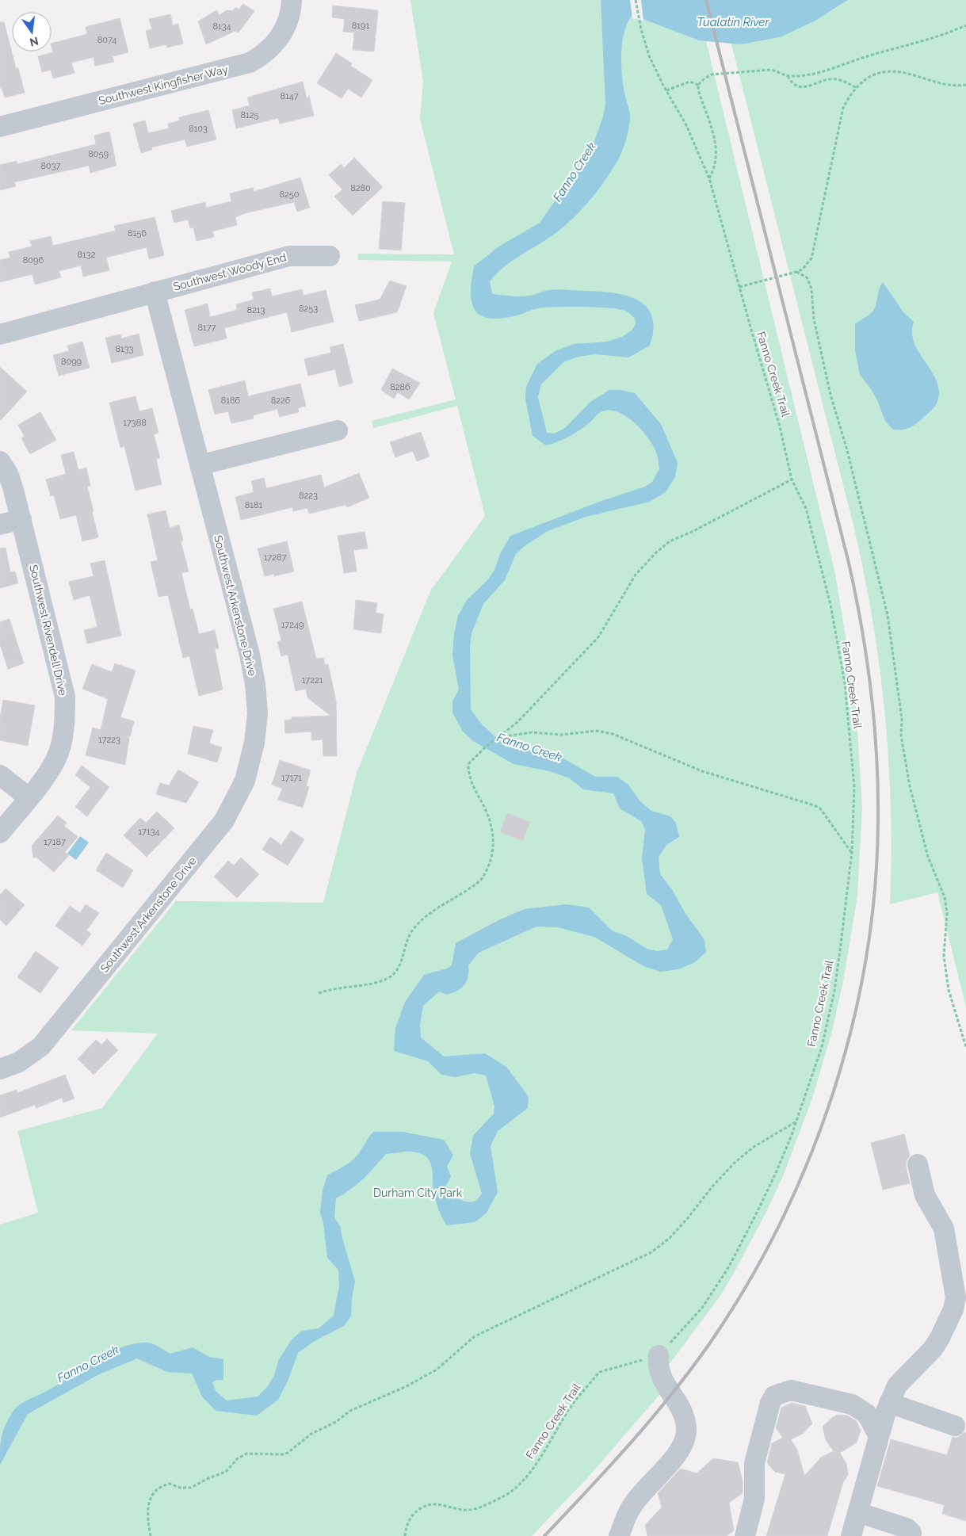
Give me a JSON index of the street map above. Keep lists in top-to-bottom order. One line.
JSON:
{"streets":{"street":["Southwest Kingfisher Way","Southwest Woody End","Southwest Arkenstone Drive","Southwest Rivendell Drive"],"path":["Fanno Creek Trail"]},"crossings":[["Southwest Woody End","Southwest Arkenstone Drive"]],"water":["Tualatin River","Fanno Creek"],"parks":["Durham City Park"],"house_numbers":["8191","8134","8074","8147","8125","8103","8059","8037","8280","8250","8156","8132","8096","8253","8213","8177","8133","8099","8286","8186","8226","17388","8223","8181","17287","17249","17221","17223","17171","17134","17187"],"north":"bottom"}
